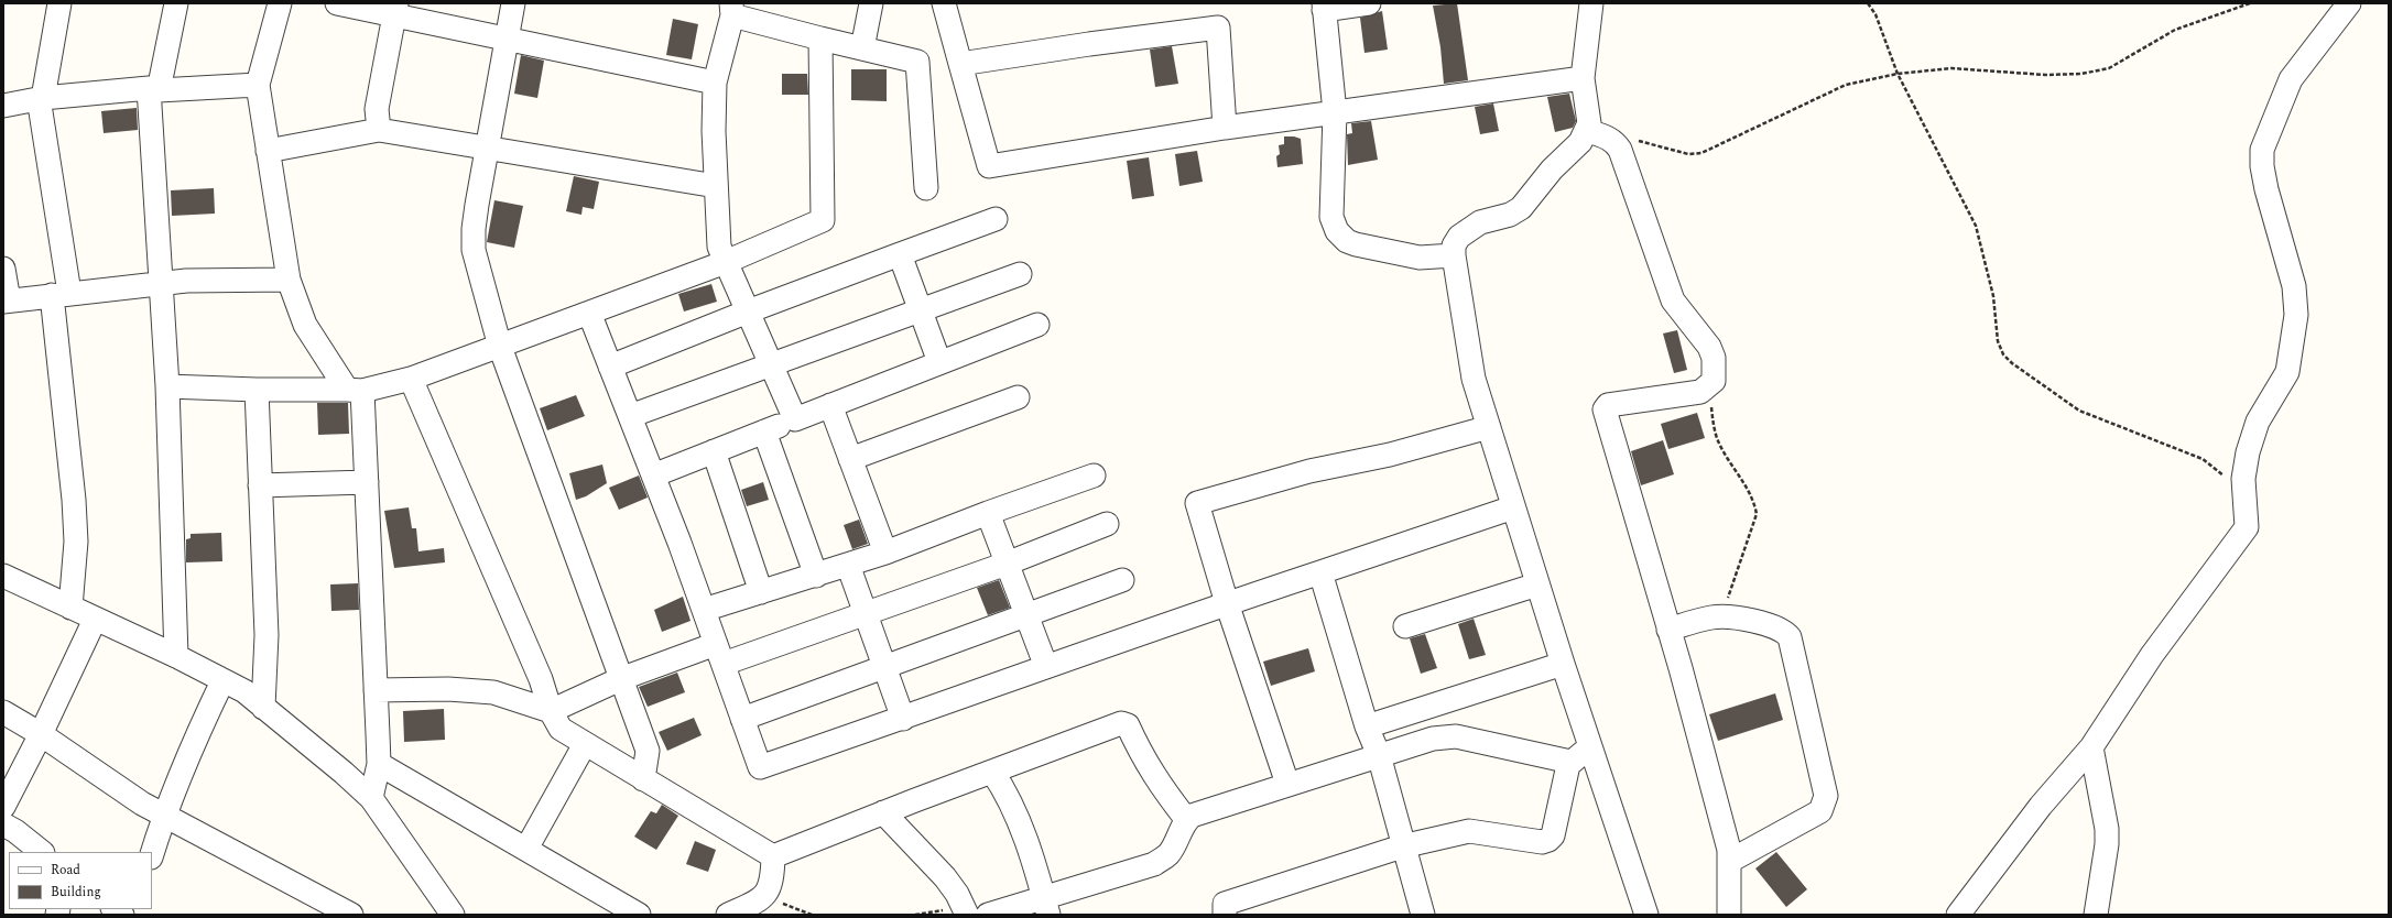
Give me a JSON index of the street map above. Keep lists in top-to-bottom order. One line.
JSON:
{"legend":["Road","Building"]}
